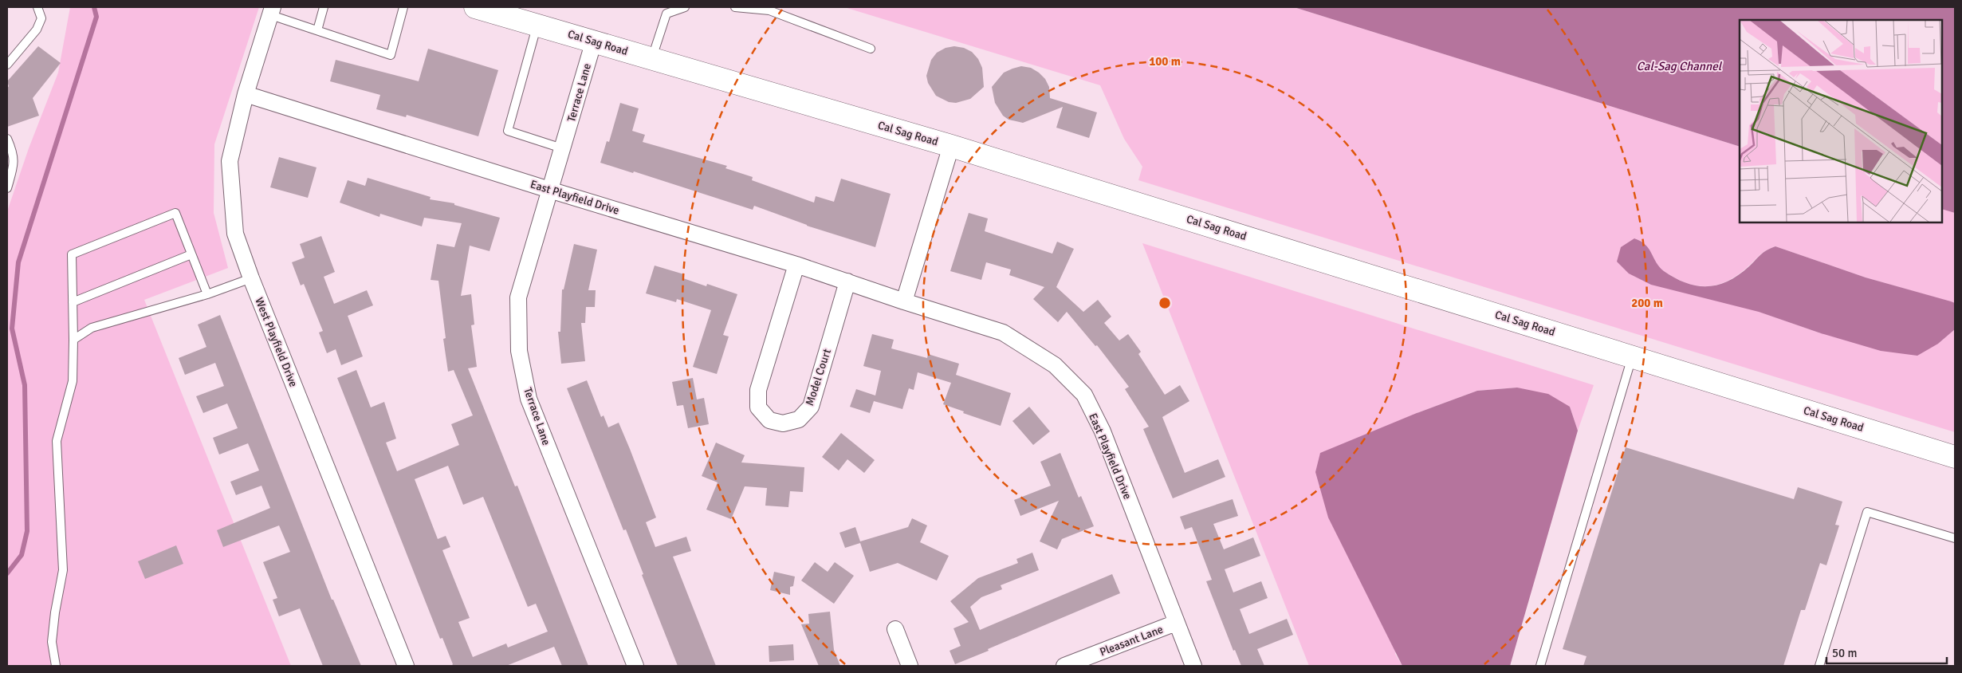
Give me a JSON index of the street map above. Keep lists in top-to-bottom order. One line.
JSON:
{"streets":{"main road":["Cal Sag Road"],"street":["Terrace Lane","East Playfield Drive","West Playfield Drive","Model Court","Pleasant Lane"]},"crossings":[["Cal Sag Road","Terrace Lane"],["Terrace Lane","East Playfield Drive"],["East Playfield Drive","West Playfield Drive"],["East Playfield Drive","Model Court"],["East Playfield Drive","Pleasant Lane"]],"water":["Cal-Sag Channel"],"scale_bar":"50 m","rings":["100 m","200 m"]}
